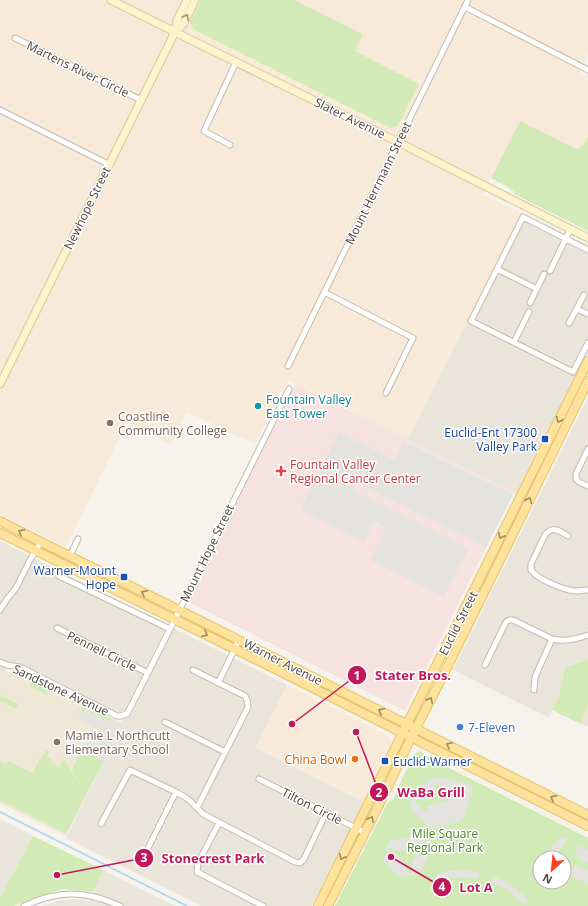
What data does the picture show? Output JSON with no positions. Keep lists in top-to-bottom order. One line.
{"streets":{"main road":["Slater Avenue","Newhope Street","Euclid Street","Warner Avenue"],"street":["Martens River Circle","Mount Herrmann Street","Mount Hope Street","Pennell Circle","Sandstone Avenue","Tilton Circle"]},"crossings":[["Martens River Circle","Newhope Street"],["Slater Avenue","Mount Herrmann Street"],["Slater Avenue","Newhope Street"],["Mount Hope Street","Pennell Circle"],["Mount Hope Street","Warner Avenue"],["Mount Hope Street","Sandstone Avenue"],["Euclid Street","Warner Avenue"],["Euclid Street","Tilton Circle"]],"parks":["Mile Square Regional Park"],"places":{"other":["Fountain Valley East Tower","Coastline Community College","Stater Bros.","7-Eleven","WaBa Grill","Mamie L Northcutt Elementary School","China Bowl","Lot A","Stonecrest Park"],"transit":["Euclid-Ent 17300 Valley Park","Warner-Mount Hope","Euclid-Warner"],"health":["Fountain Valley Regional Cancer Center"]},"north":"bottom left"}
